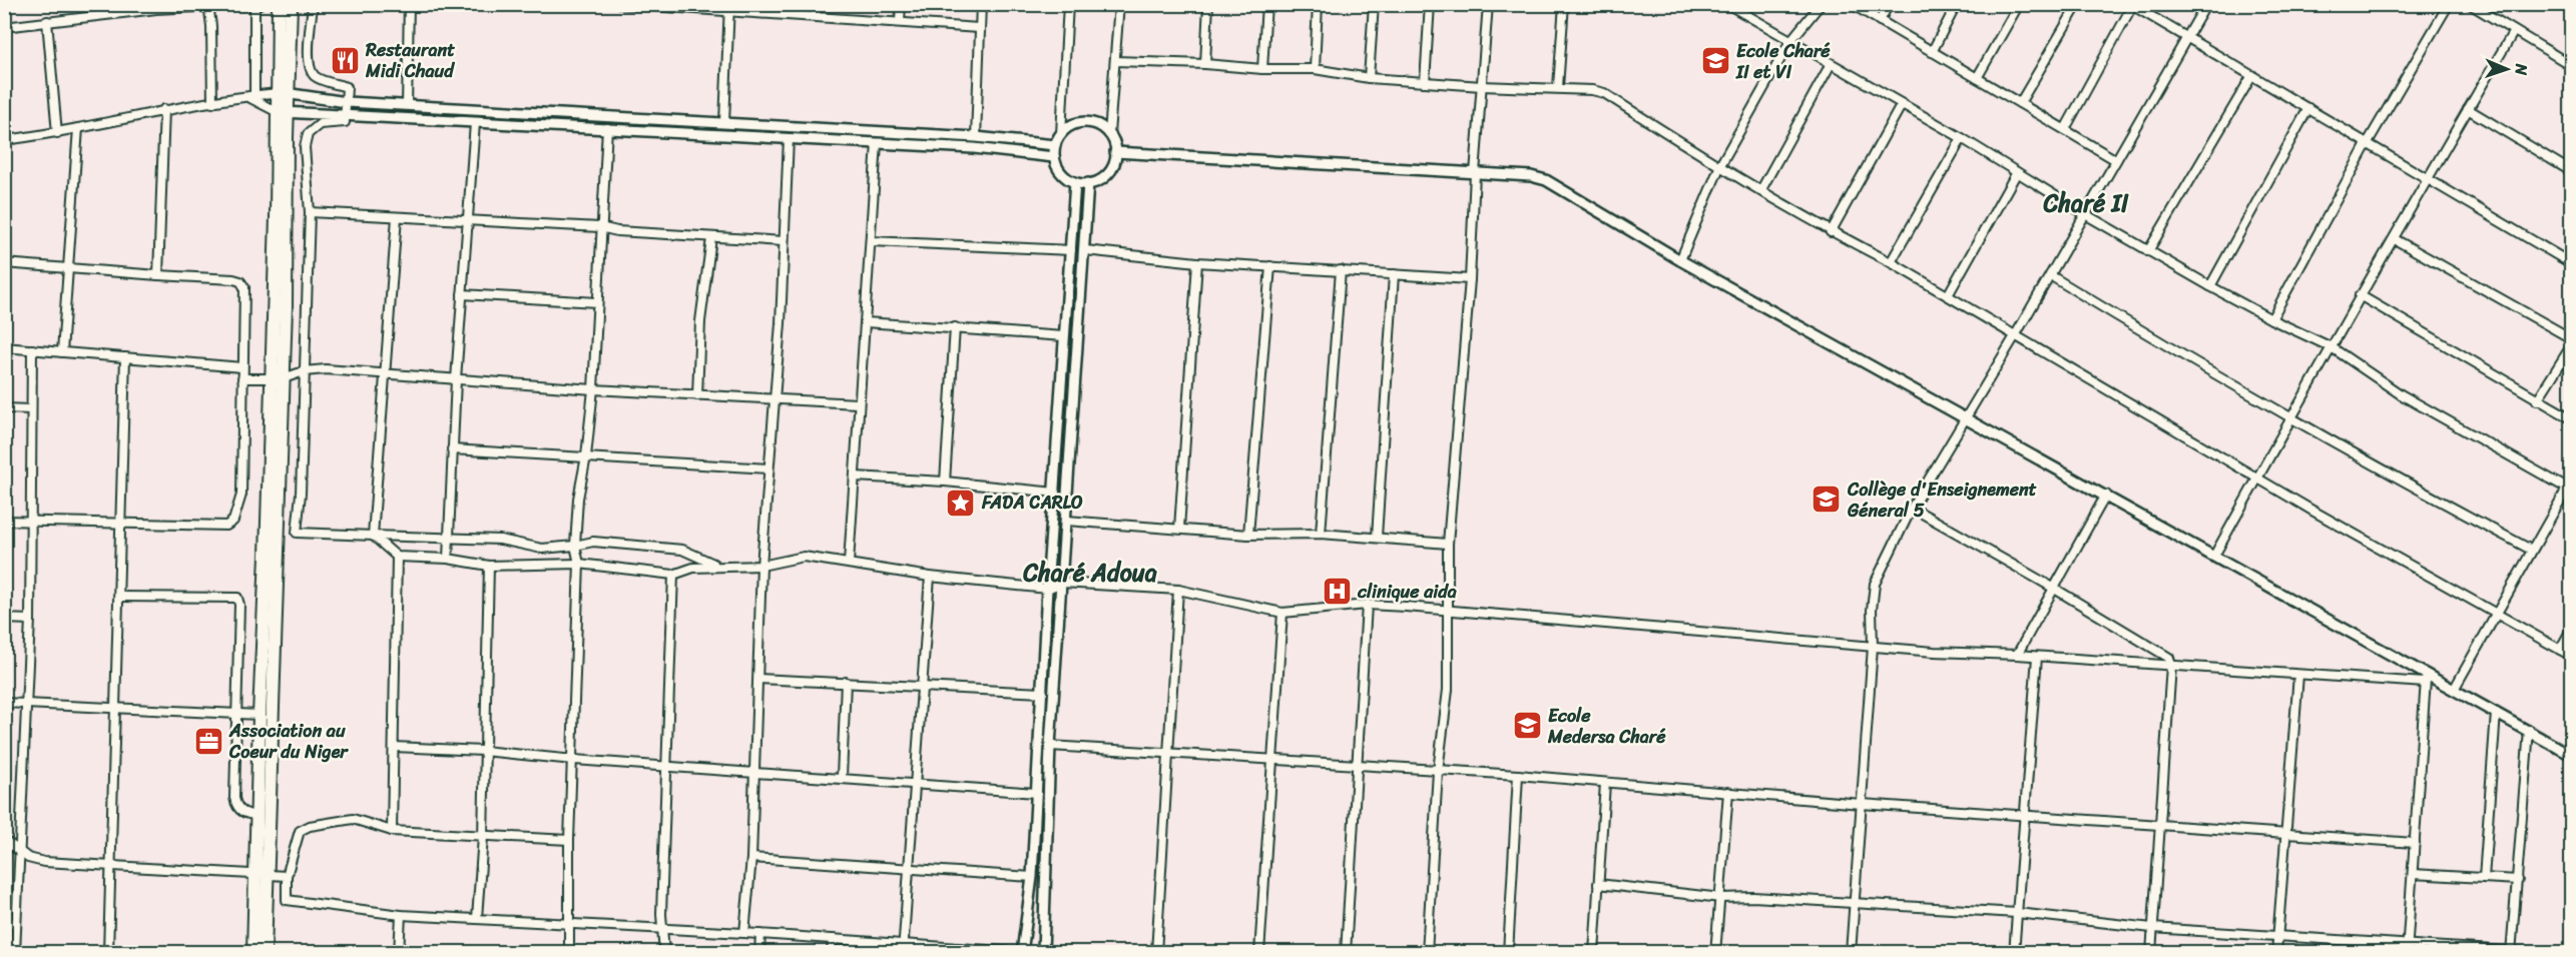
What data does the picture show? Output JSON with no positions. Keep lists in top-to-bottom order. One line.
{"districts":["Charé II","Charé Adoua"],"places":{"restaurant":["Restaurant Midi Chaud"],"school or university":["Ecole Charé II et VI","Collège d'Enseignement Géneral 5","Ecole Medersa Charé"],"place":["FADA CARLO"],"hospital":["clinique aida"],"office":["Association au Coeur du Niger"]},"north":"right"}
